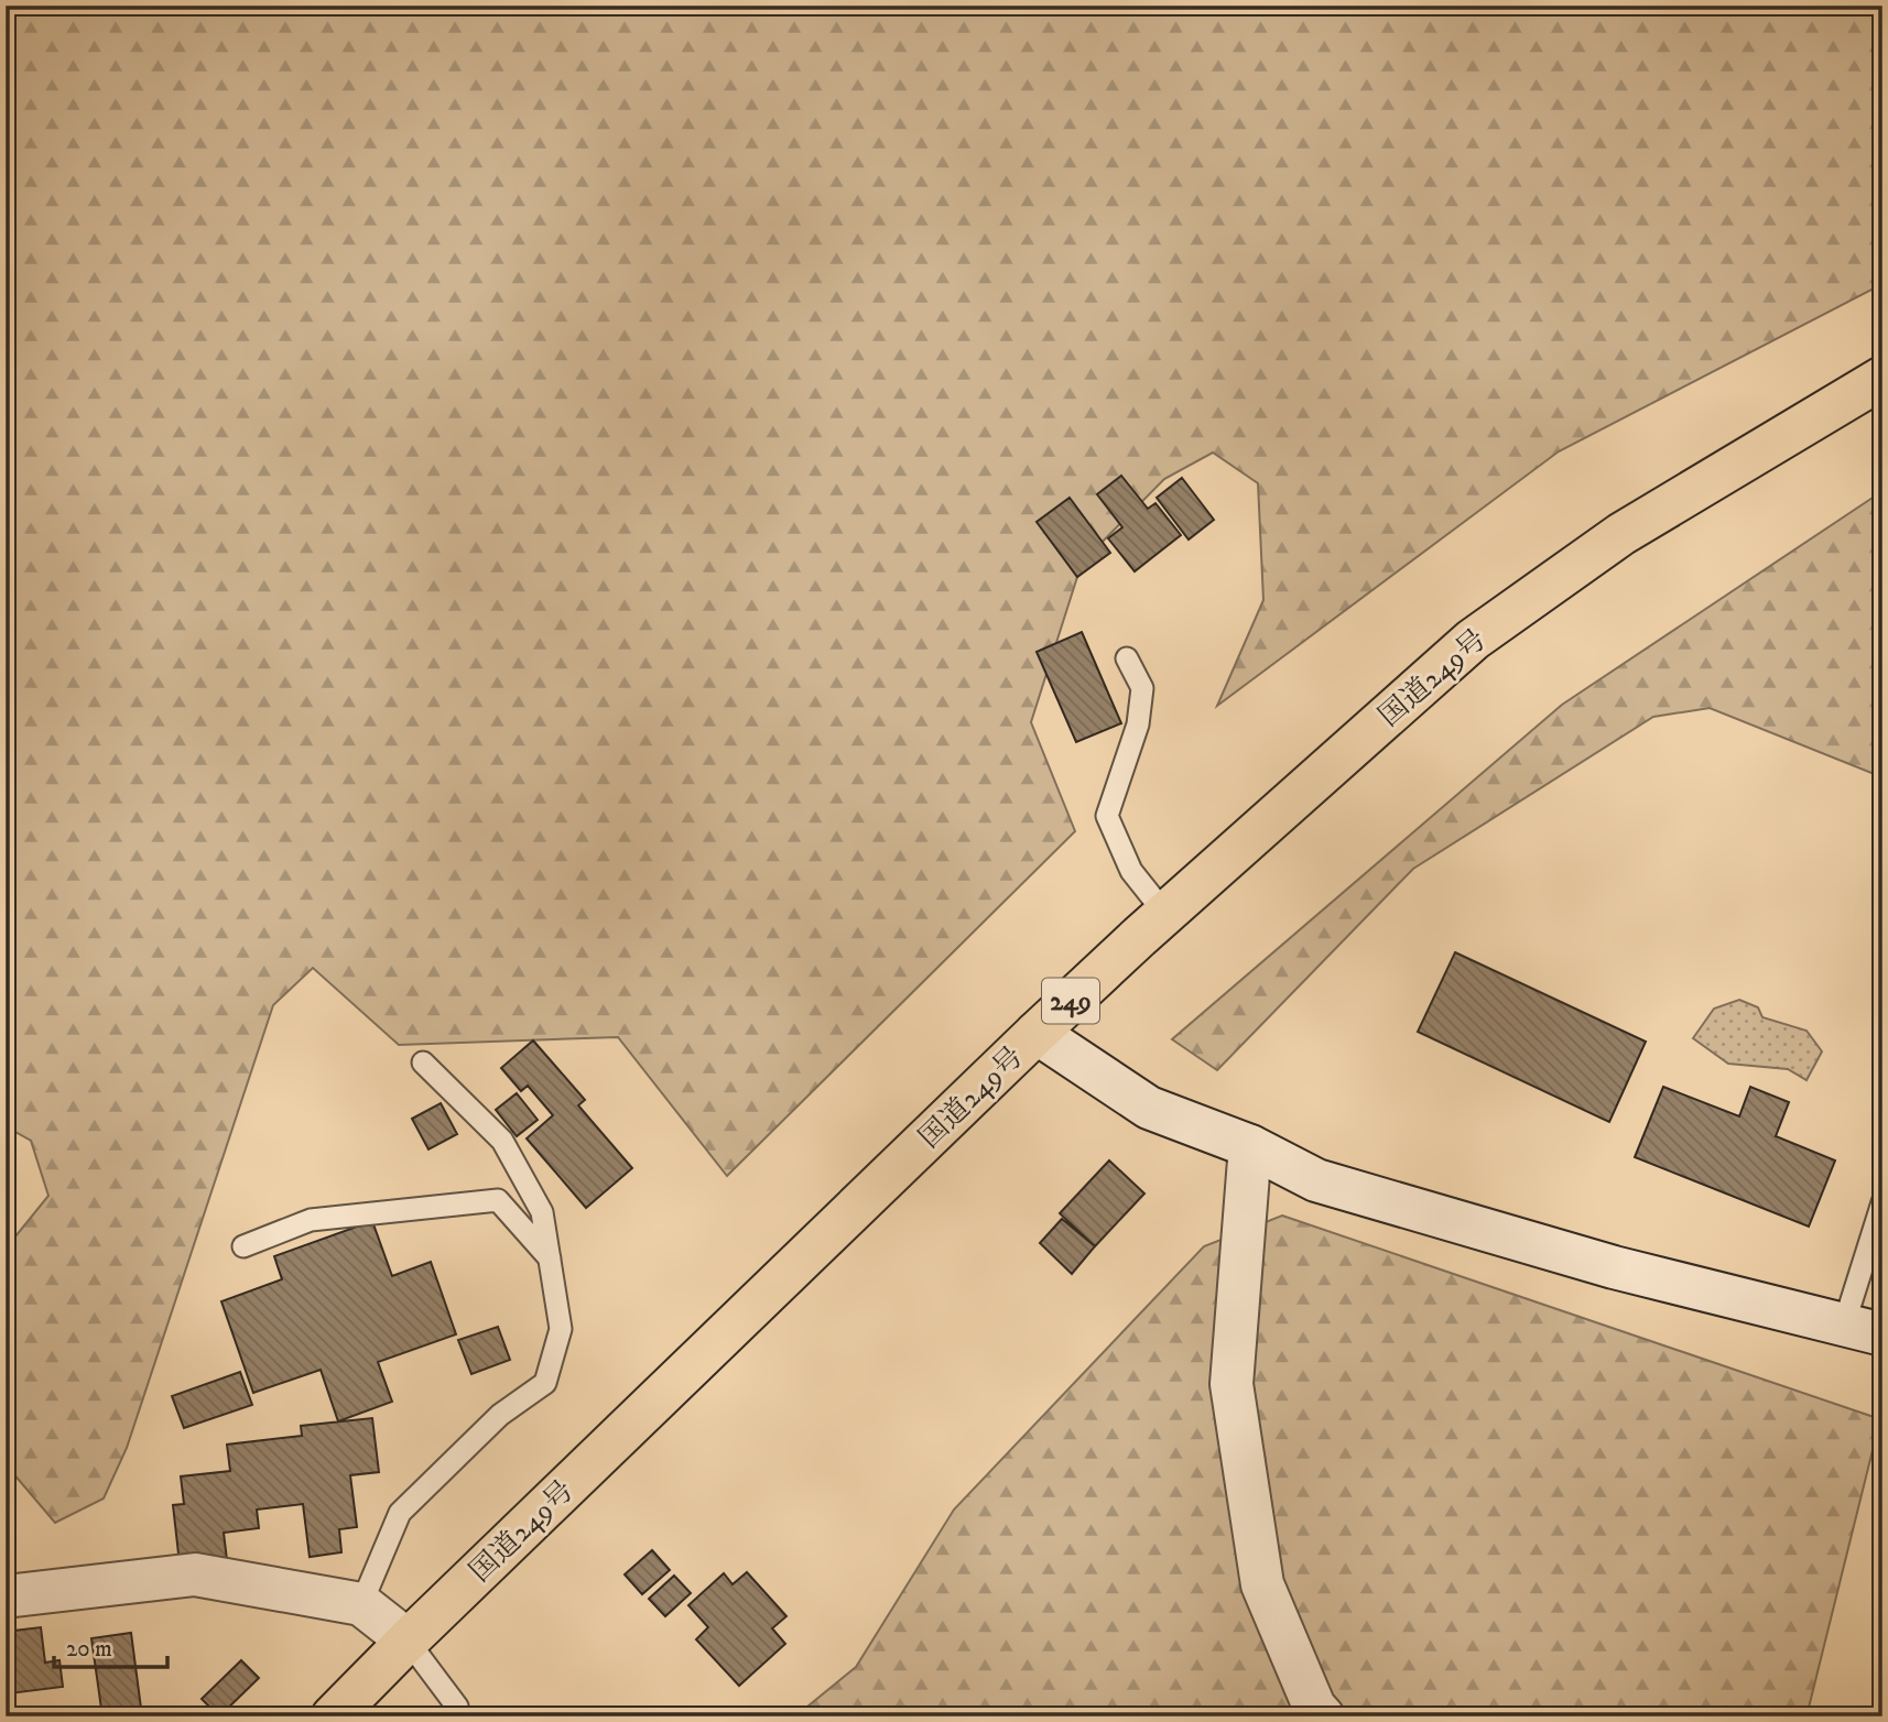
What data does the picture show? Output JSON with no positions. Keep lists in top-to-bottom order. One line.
{"streets":{"highway":["国道249号","249"]},"scale_bar":"20 m"}
